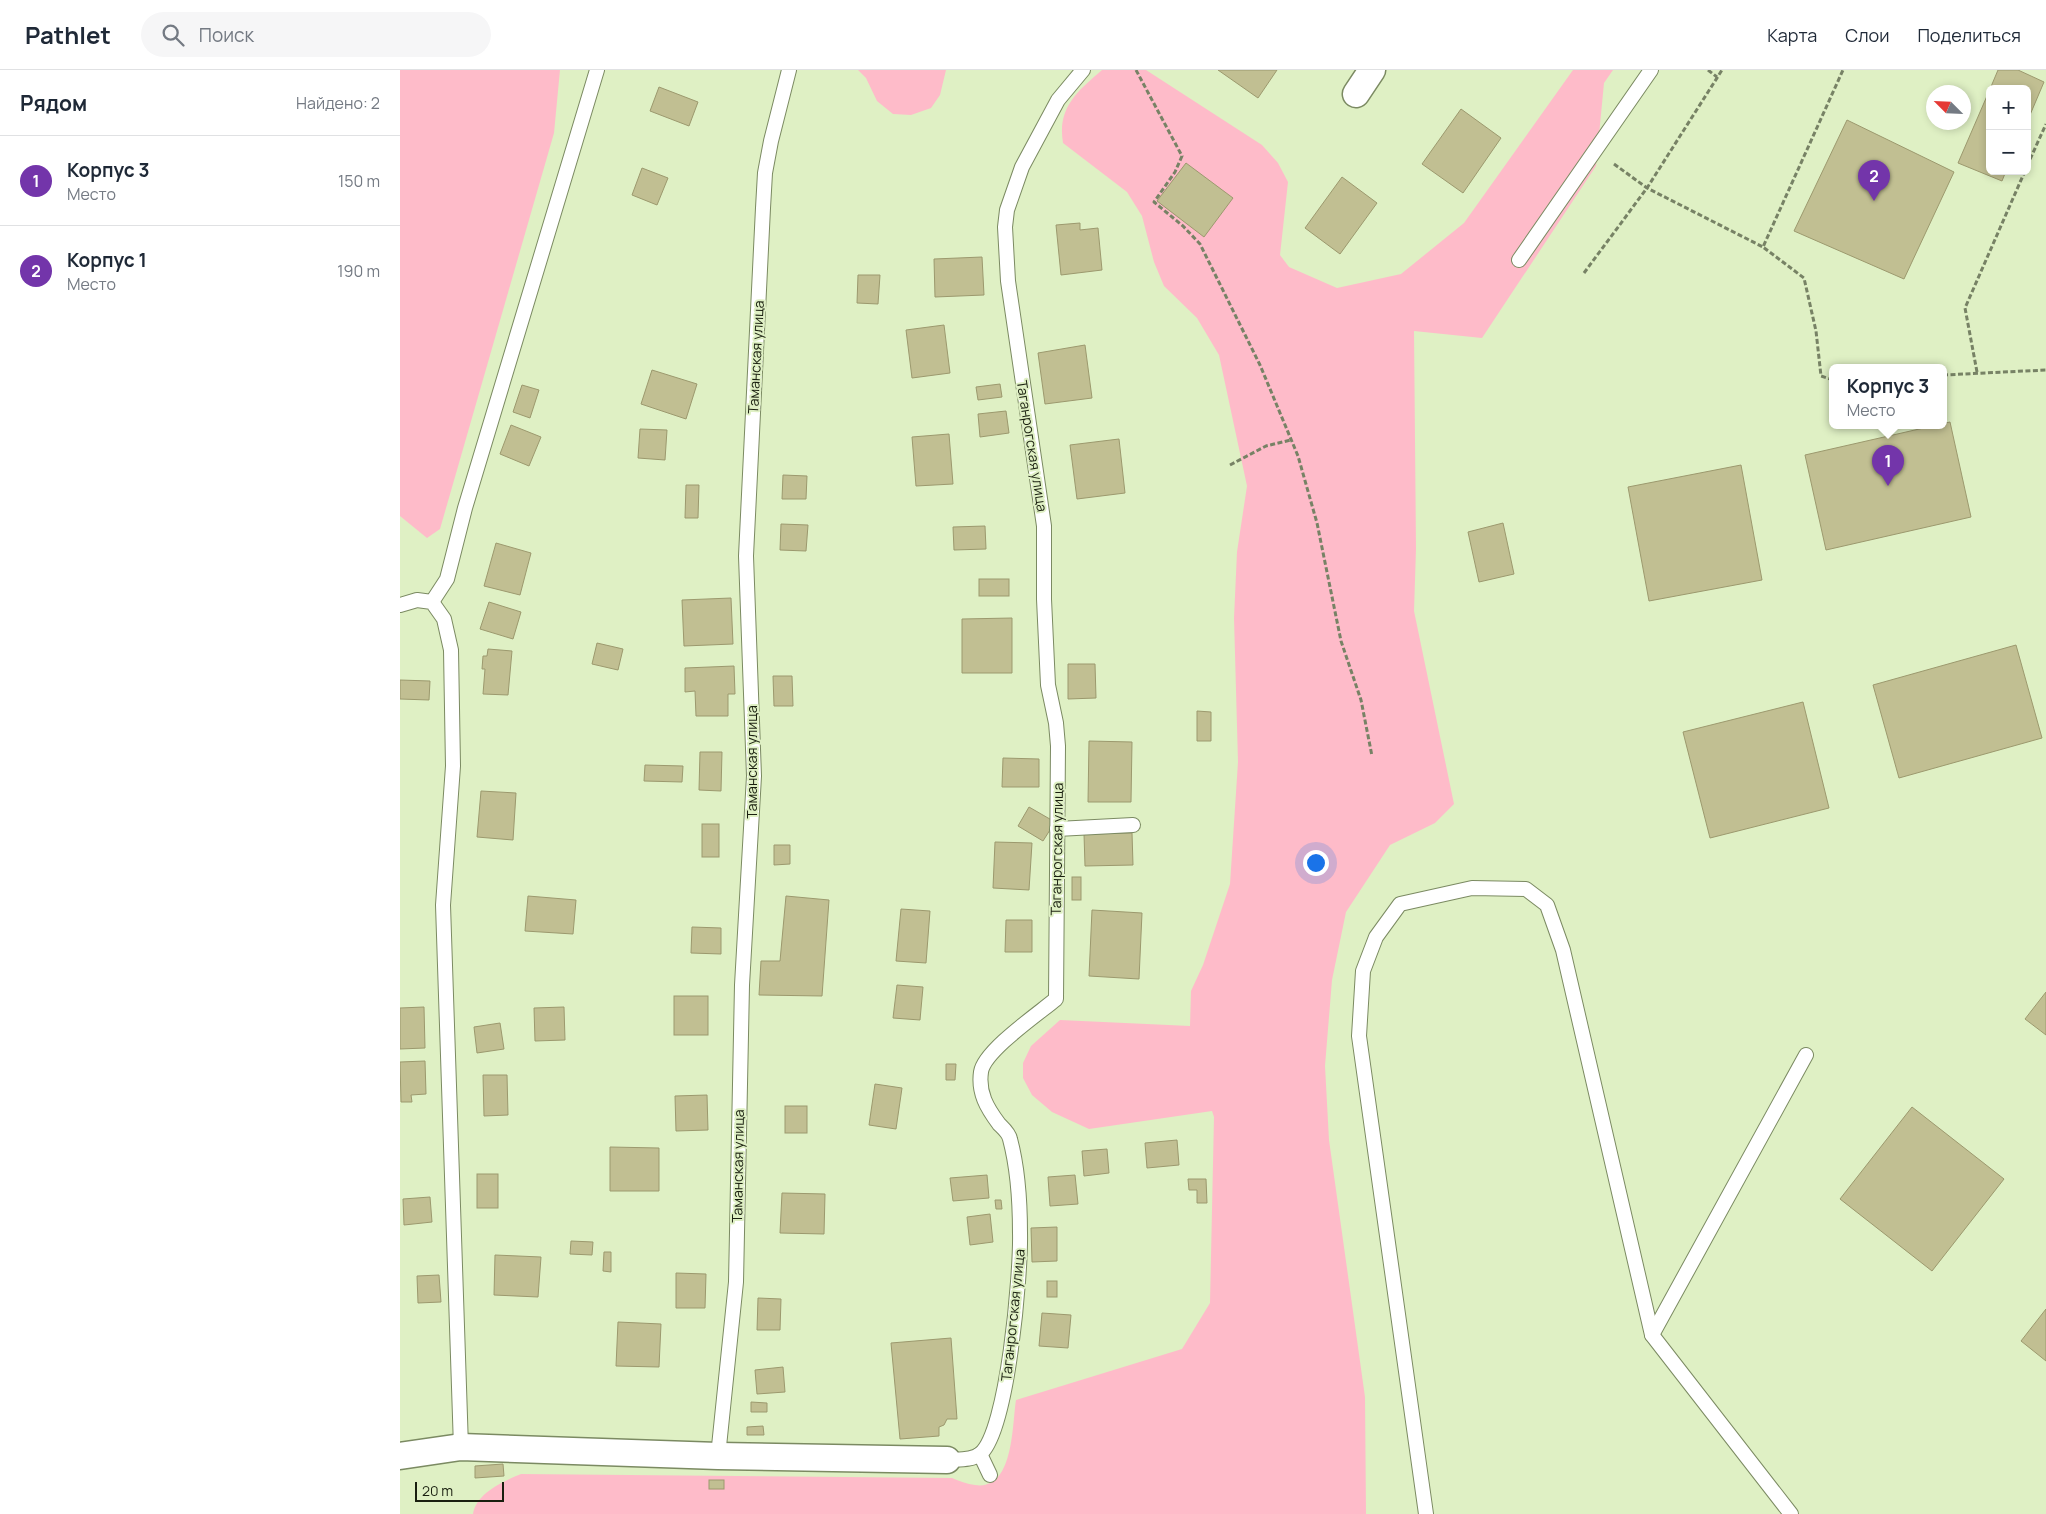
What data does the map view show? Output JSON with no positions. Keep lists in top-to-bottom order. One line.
{"streets":{"lane":["Таманская улица","Таганрогская улица"]},"scale_bar":"20 m","north":"top left","page":{"header":"Pathlet","search":"Поиск","nav":["Карта","Слои","Поделиться"],"heading":["Рядом","Найдено: 2"],"map_buttons":["+","−"],"list":[{"mark":"1","name":"Корпус 3","note":"Место","value":"150 m"},{"mark":"2","name":"Корпус 1","note":"Место","value":"190 m"}],"pins":["2","1"],"popup":["Корпус 3","Место"],"scale":"20 m"}}
